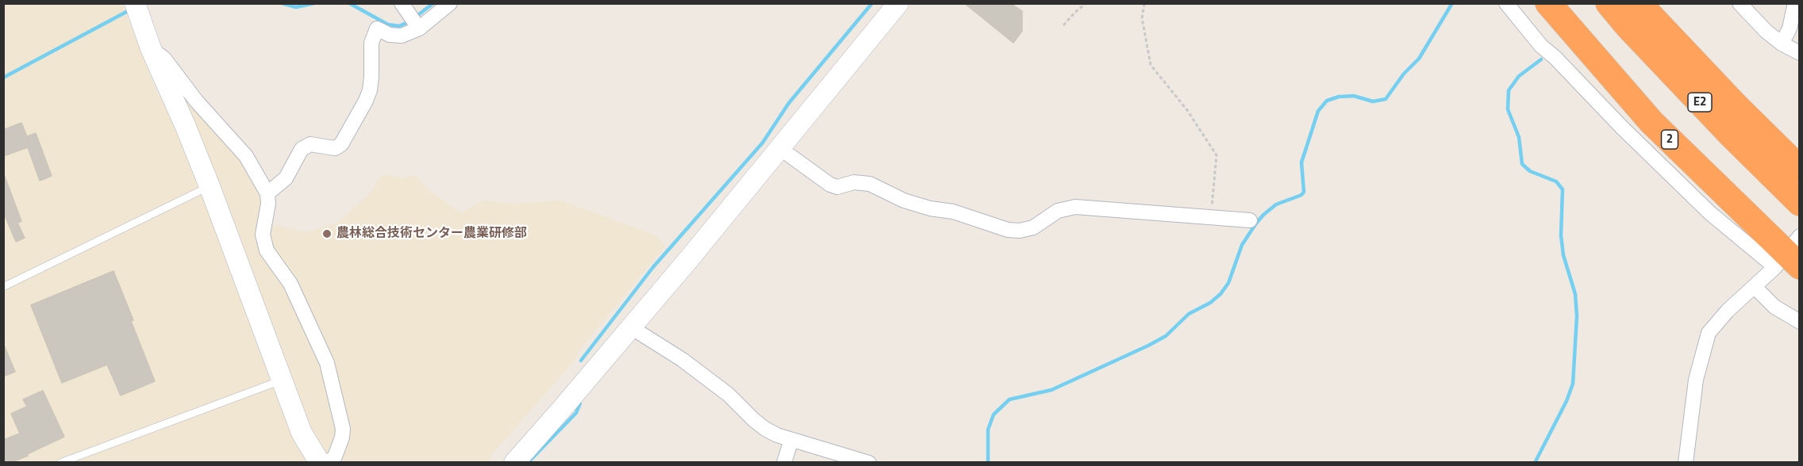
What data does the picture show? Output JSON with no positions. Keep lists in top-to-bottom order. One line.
{"streets":{"highway":["E2","2"]},"places":["農林総合技術センター農業研修部"]}
